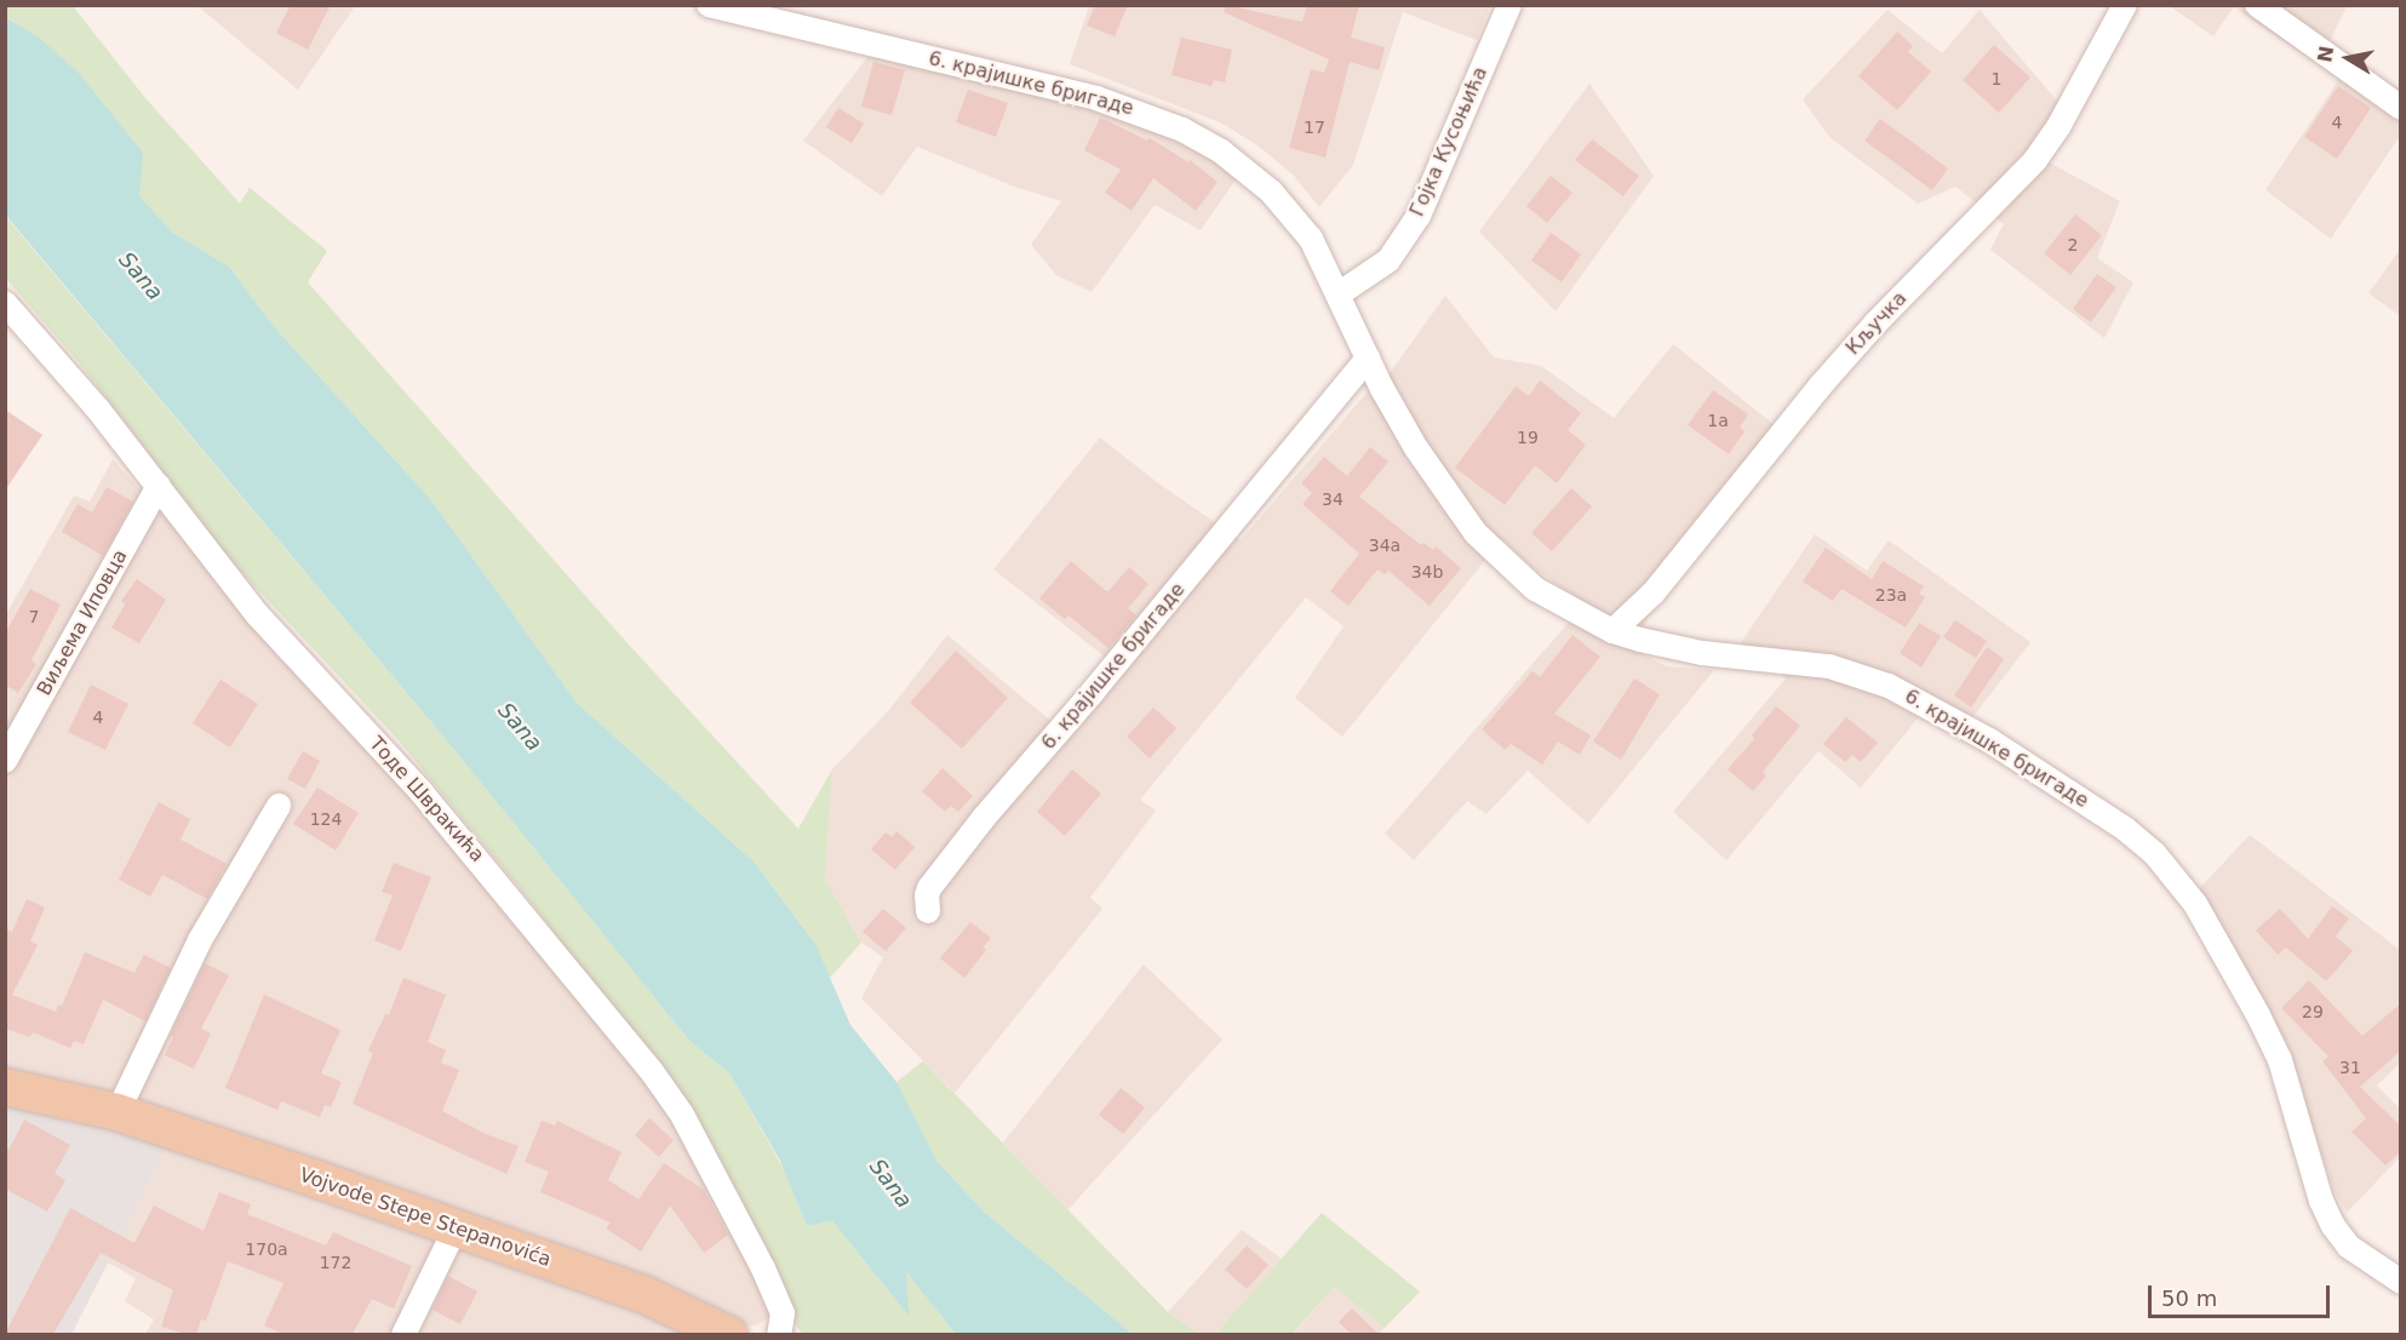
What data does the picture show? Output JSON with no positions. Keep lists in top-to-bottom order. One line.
{"streets":{"main road":["Vojvode Stepe Stepanovića"],"street":["6. крајишке бригаде","Гојка Кусоњића","Кључка","Виљема Иповца","Тоде Швракића"]},"crossings":[["6. крајишке бригаде","Гојка Кусоњића"],["6. крајишке бригаде","Кључка"],["Виљема Иповца","Тоде Швракића"]],"water":["Sana"],"house_numbers":["1","4","17","2","1a","19","34","34a","34b","23a","7","4","124","29","31","170a","172"],"scale_bar":"50 m","north":"left"}
